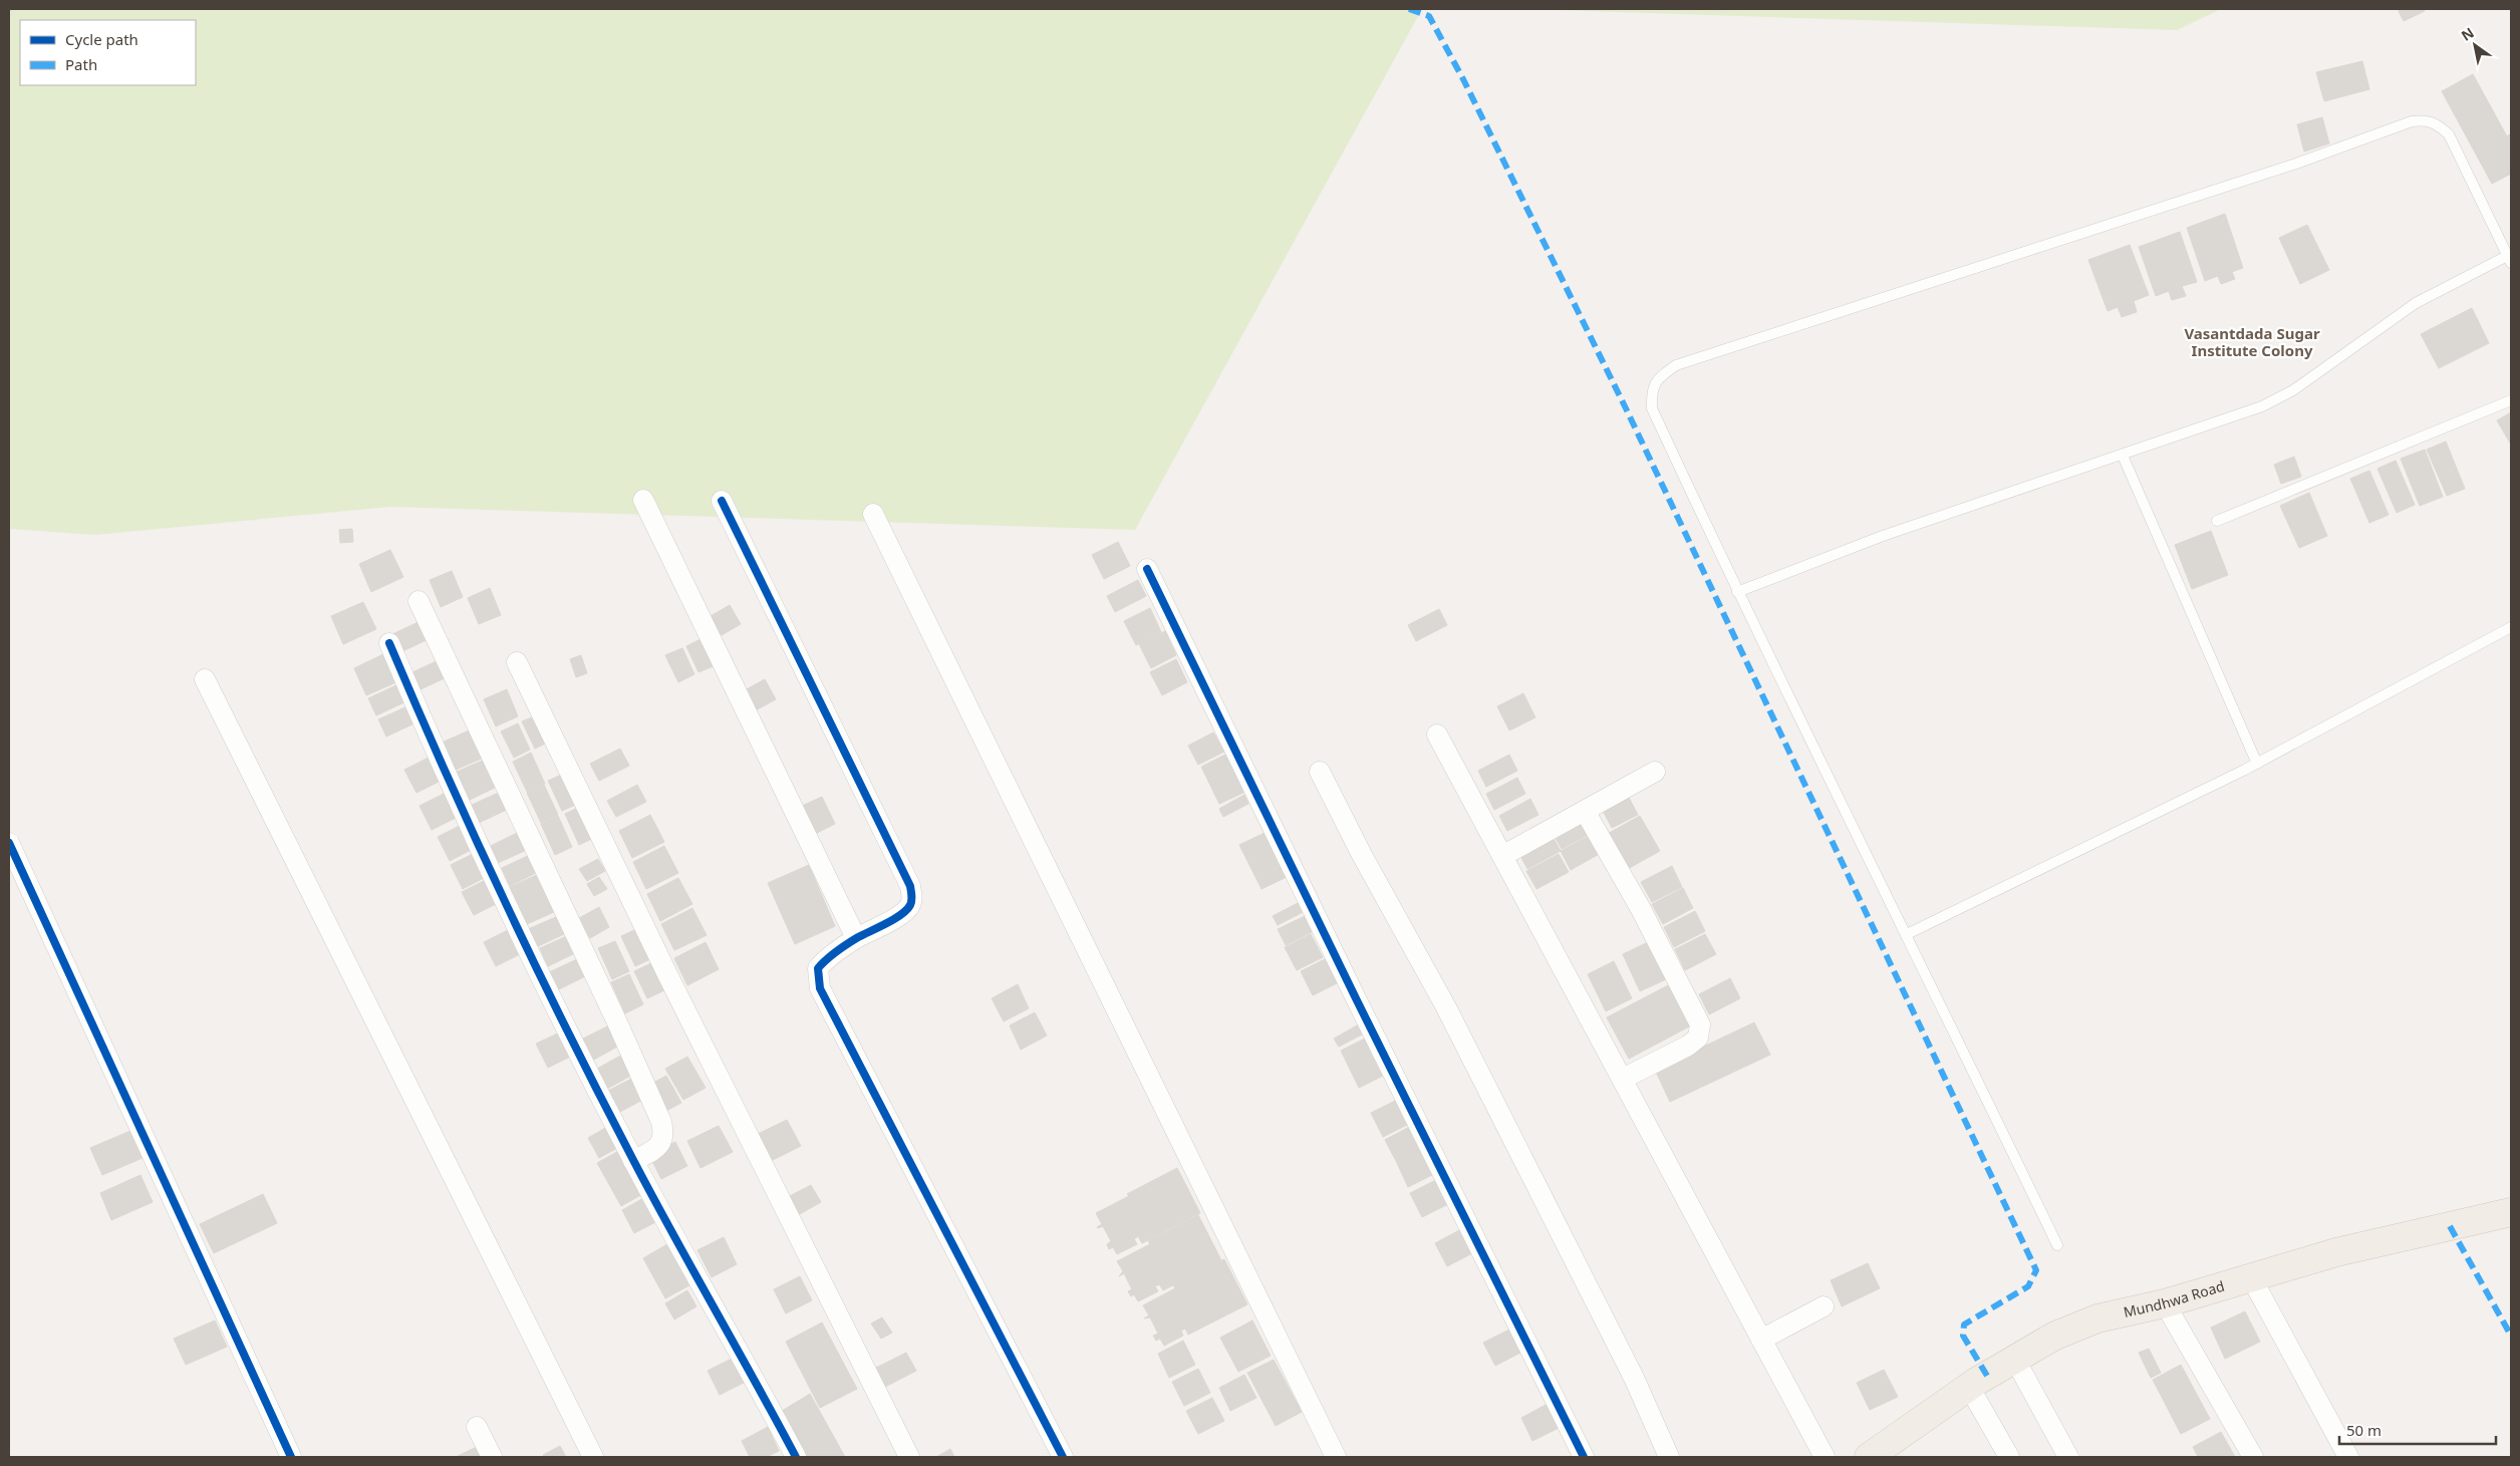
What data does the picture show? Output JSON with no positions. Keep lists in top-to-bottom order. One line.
{"streets":{"main road":["Mundhwa Road"]},"districts":["Vasantdada Sugar Institute Colony"],"legend":["Cycle path","Path"],"scale_bar":"50 m","north":"top left"}
